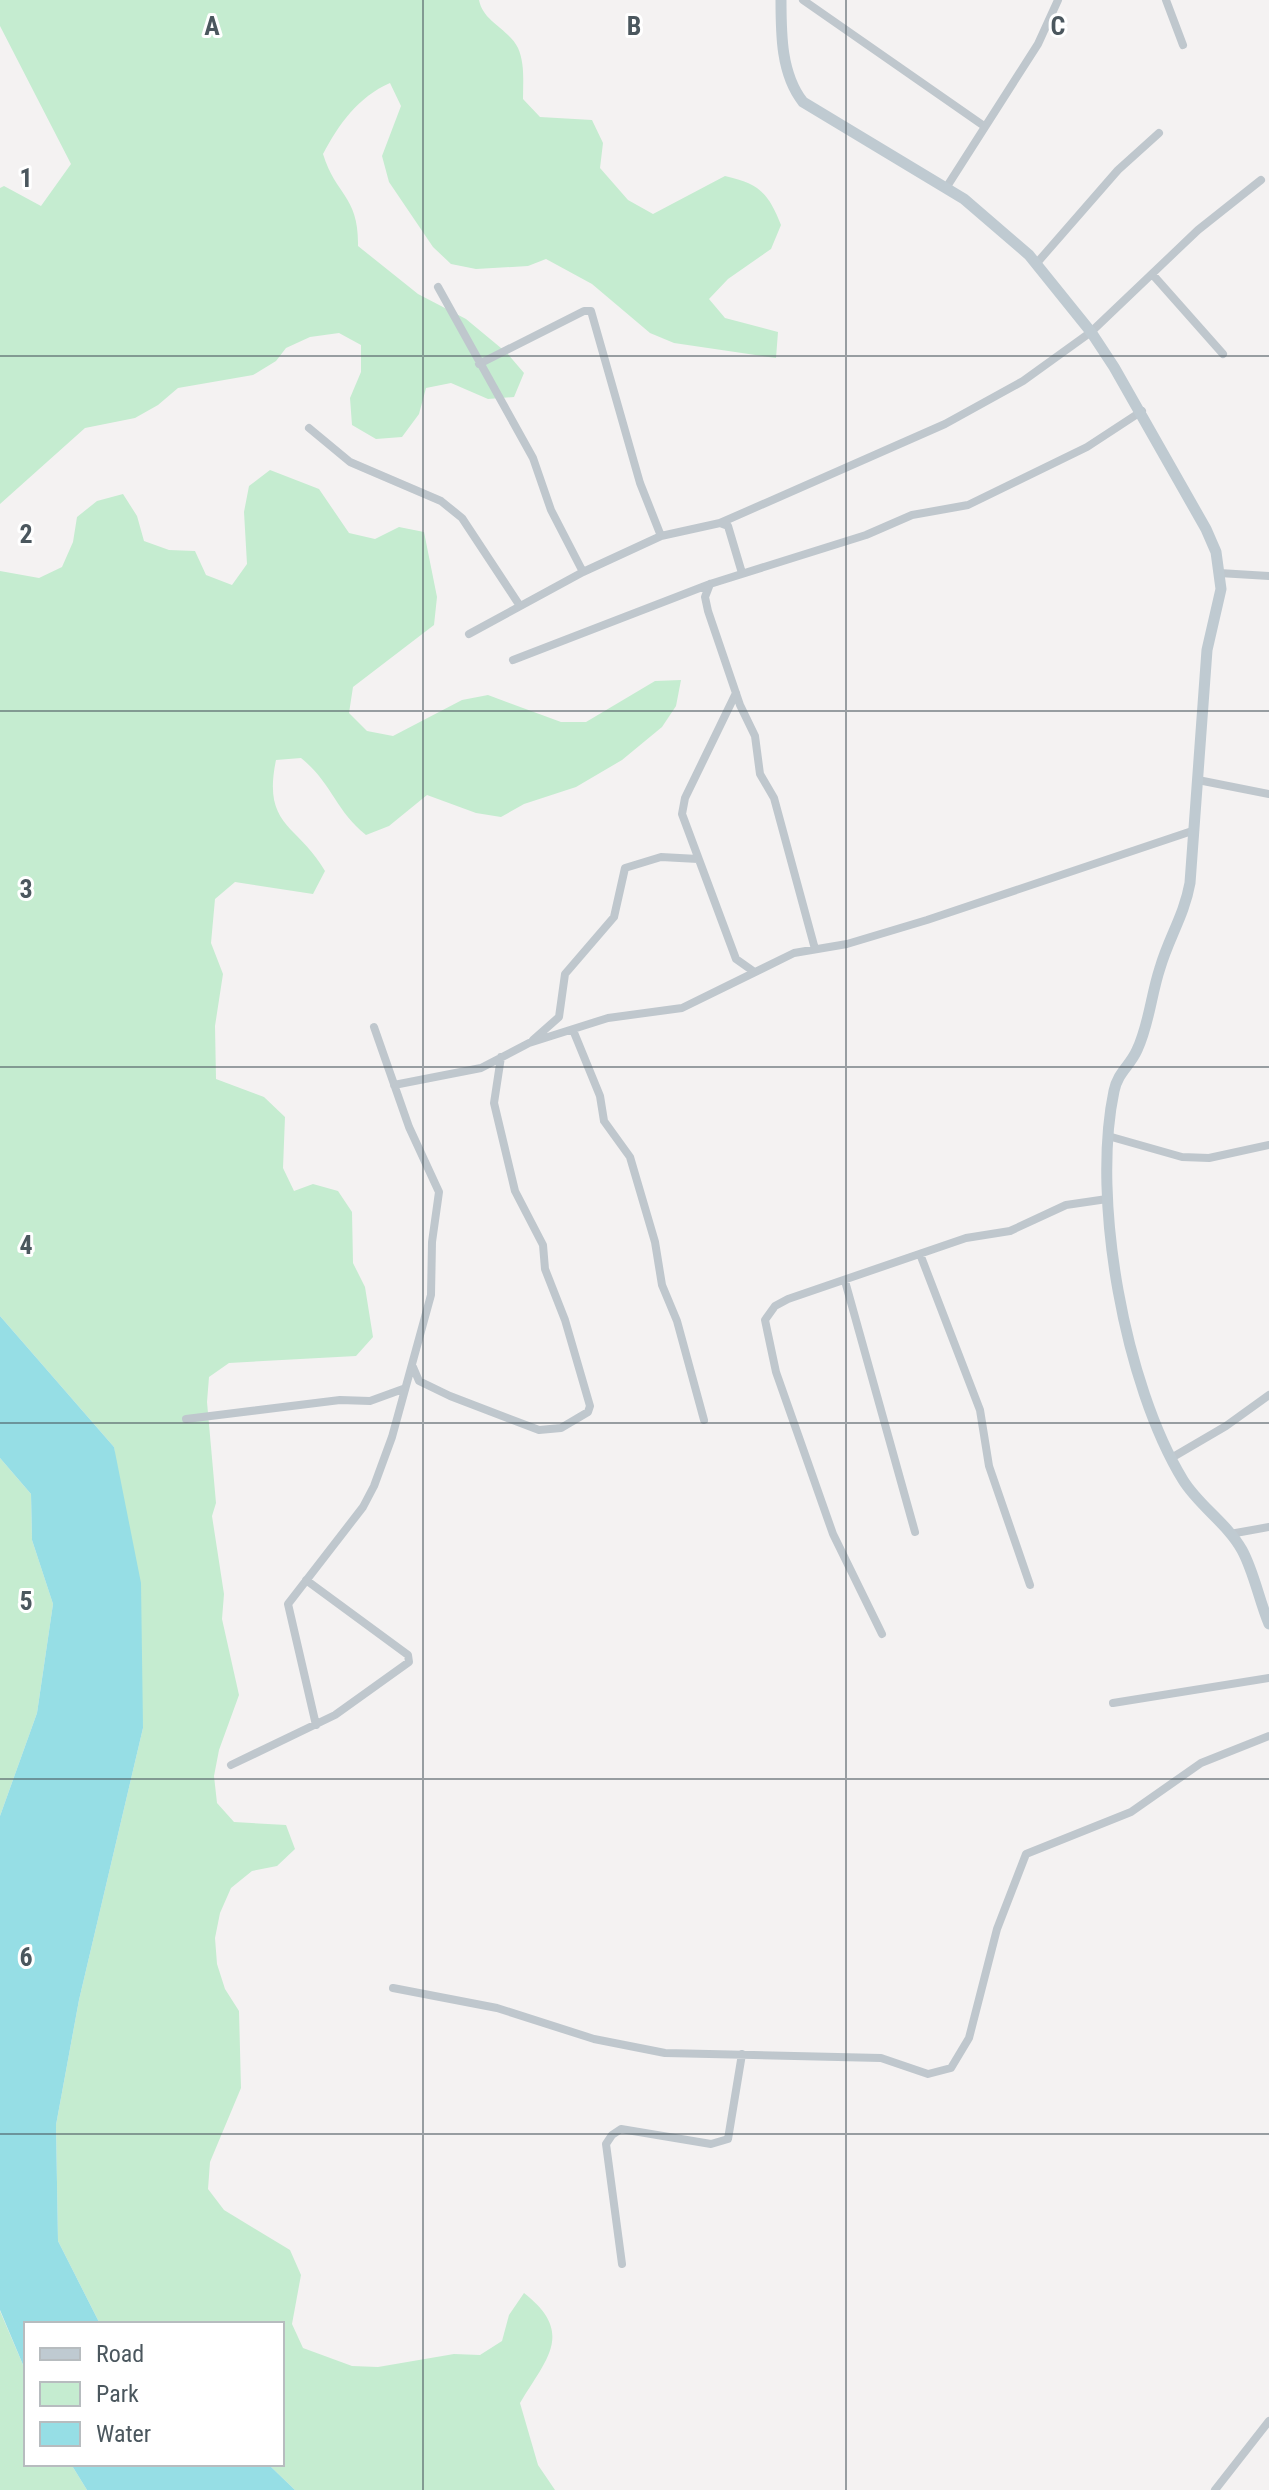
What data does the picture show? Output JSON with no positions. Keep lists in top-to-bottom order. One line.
{"legend":["Road","Park","Water"],"grid":{"columns":["A","B","C"],"rows":["1","2","3","4","5","6"]}}
